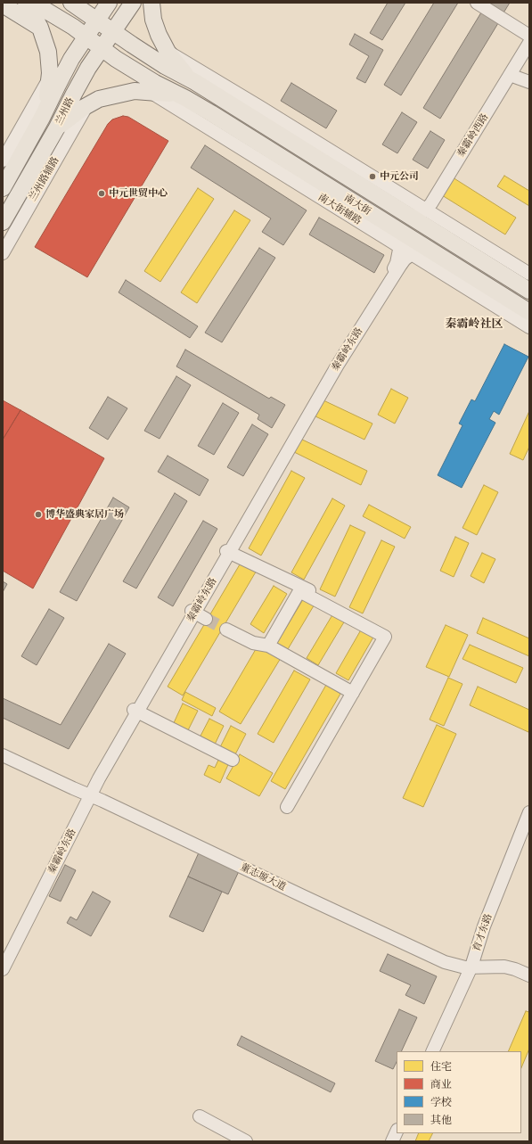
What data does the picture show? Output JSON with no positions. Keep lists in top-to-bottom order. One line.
{"streets":{"main road":["兰州路","南大街"],"street":["秦霸岭西路","兰州路辅路","南大街辅路","秦霸岭东路","董志塬大道","育才东路"]},"crossings":[["南大街","秦霸岭东路"],["南大街辅路","秦霸岭东路"],["秦霸岭东路","董志塬大道"],["董志塬大道","育才东路"]],"districts":["秦霸岭社区"],"places":["中元公司","中元世贸中心","博华盛典家居广场"],"legend":["住宅","商业","学校","其他"]}
